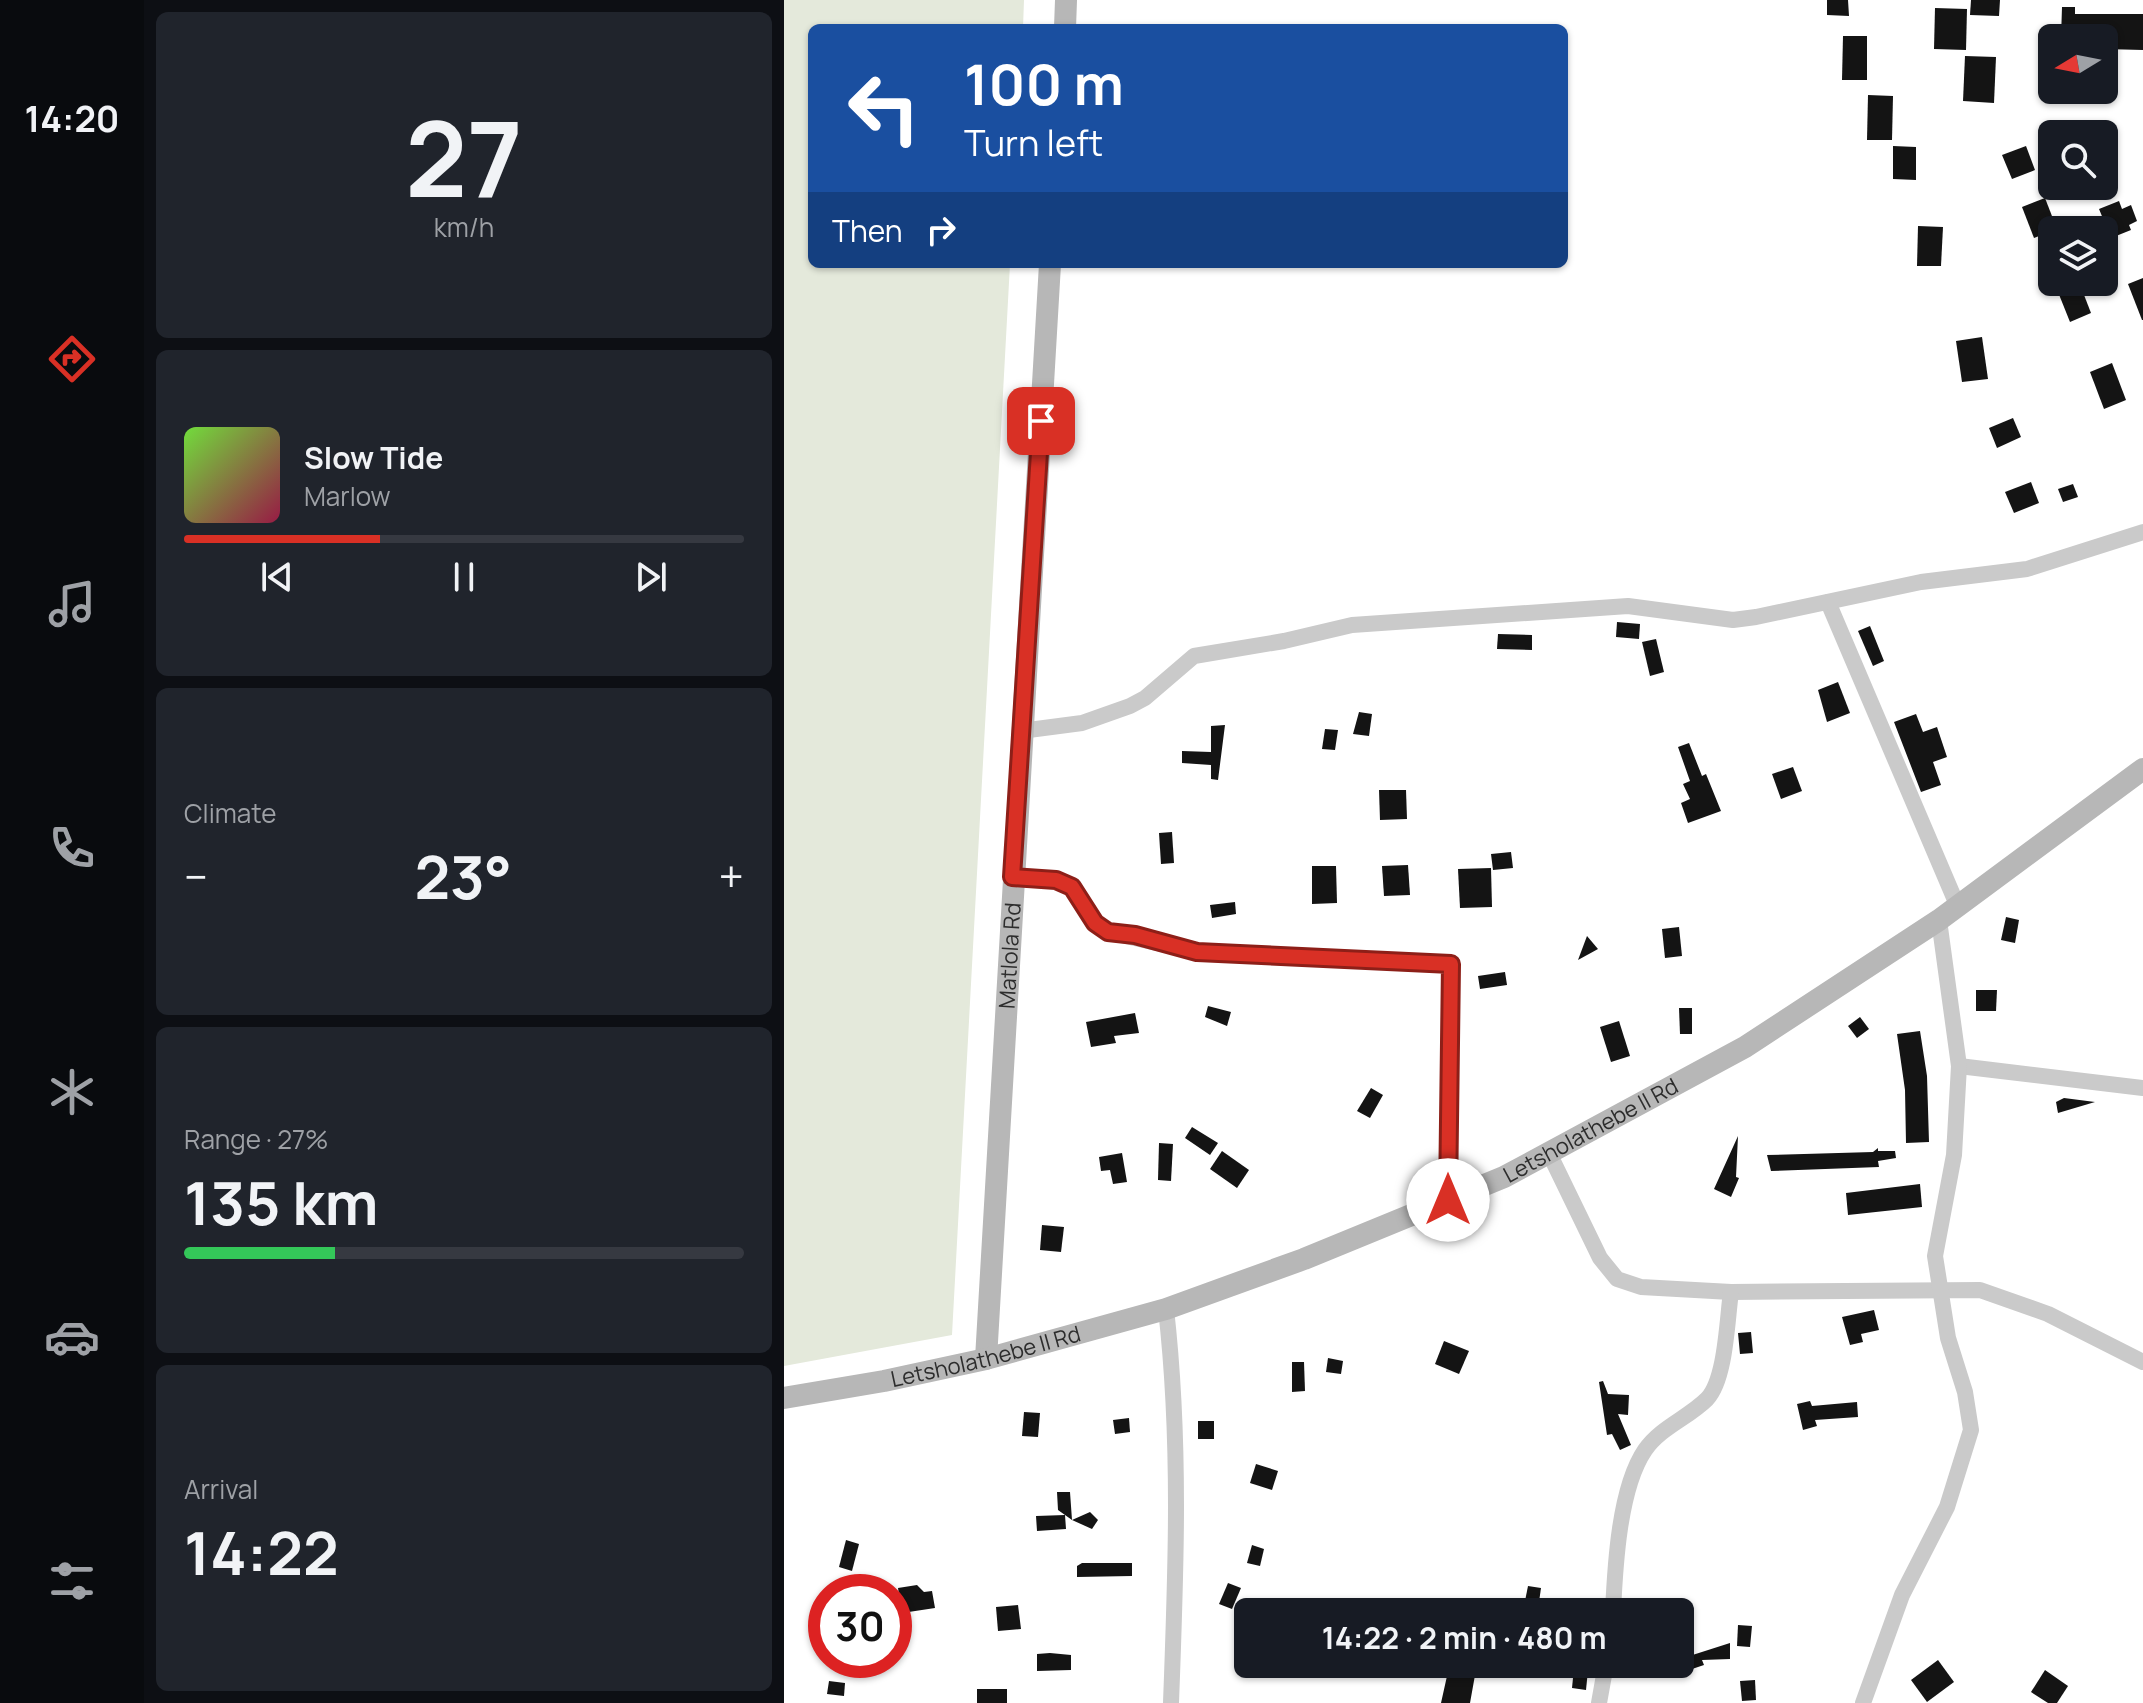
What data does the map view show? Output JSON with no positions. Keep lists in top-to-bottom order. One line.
{"streets":{"street":["Matlola Rd","Letsholathebe II Rd"]},"crossings":[["Matlola Rd","Letsholathebe II Rd"]],"north":"left","page":{"tabs":"14:20","tile":[["27","km/h"],"Climate",["Range · 27%","135 km"],["Arrival","14:22"]],"turn":["100 m","Turn left"],"then":"Then","song":["Slow Tide","Marlow"],"heat":["−","23°","+"],"limit":"30","trip":"14:22 · 2 min · 480 m"}}
